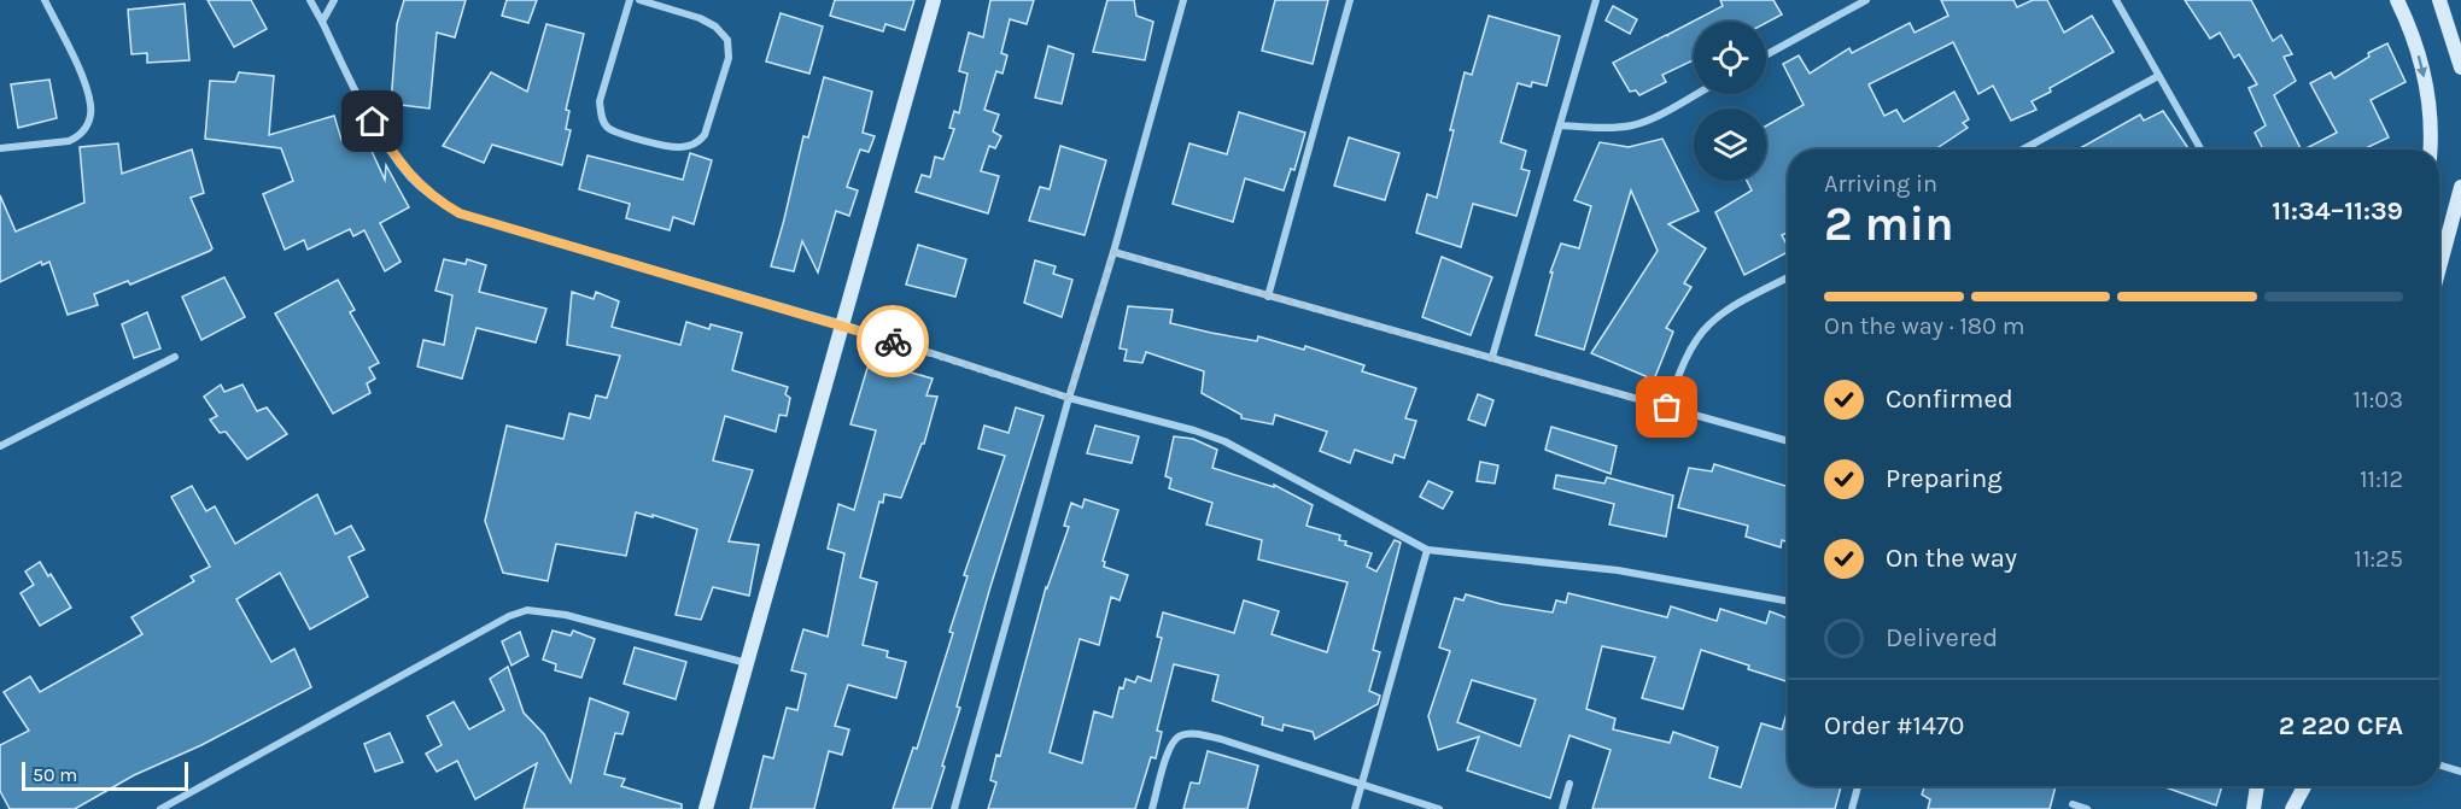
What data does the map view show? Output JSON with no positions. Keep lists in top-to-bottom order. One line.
{"scale_bar":"50 m","page":{"heading":["2 min","Arriving in","11:34–11:39"],"panel":["Order #1470","2 220 CFA"],"bar":"On the way · 180 m","list":[["Confirmed","11:03"],["Preparing","11:12"],["On the way","11:25"],"Delivered"],"scale":"50 m"}}
